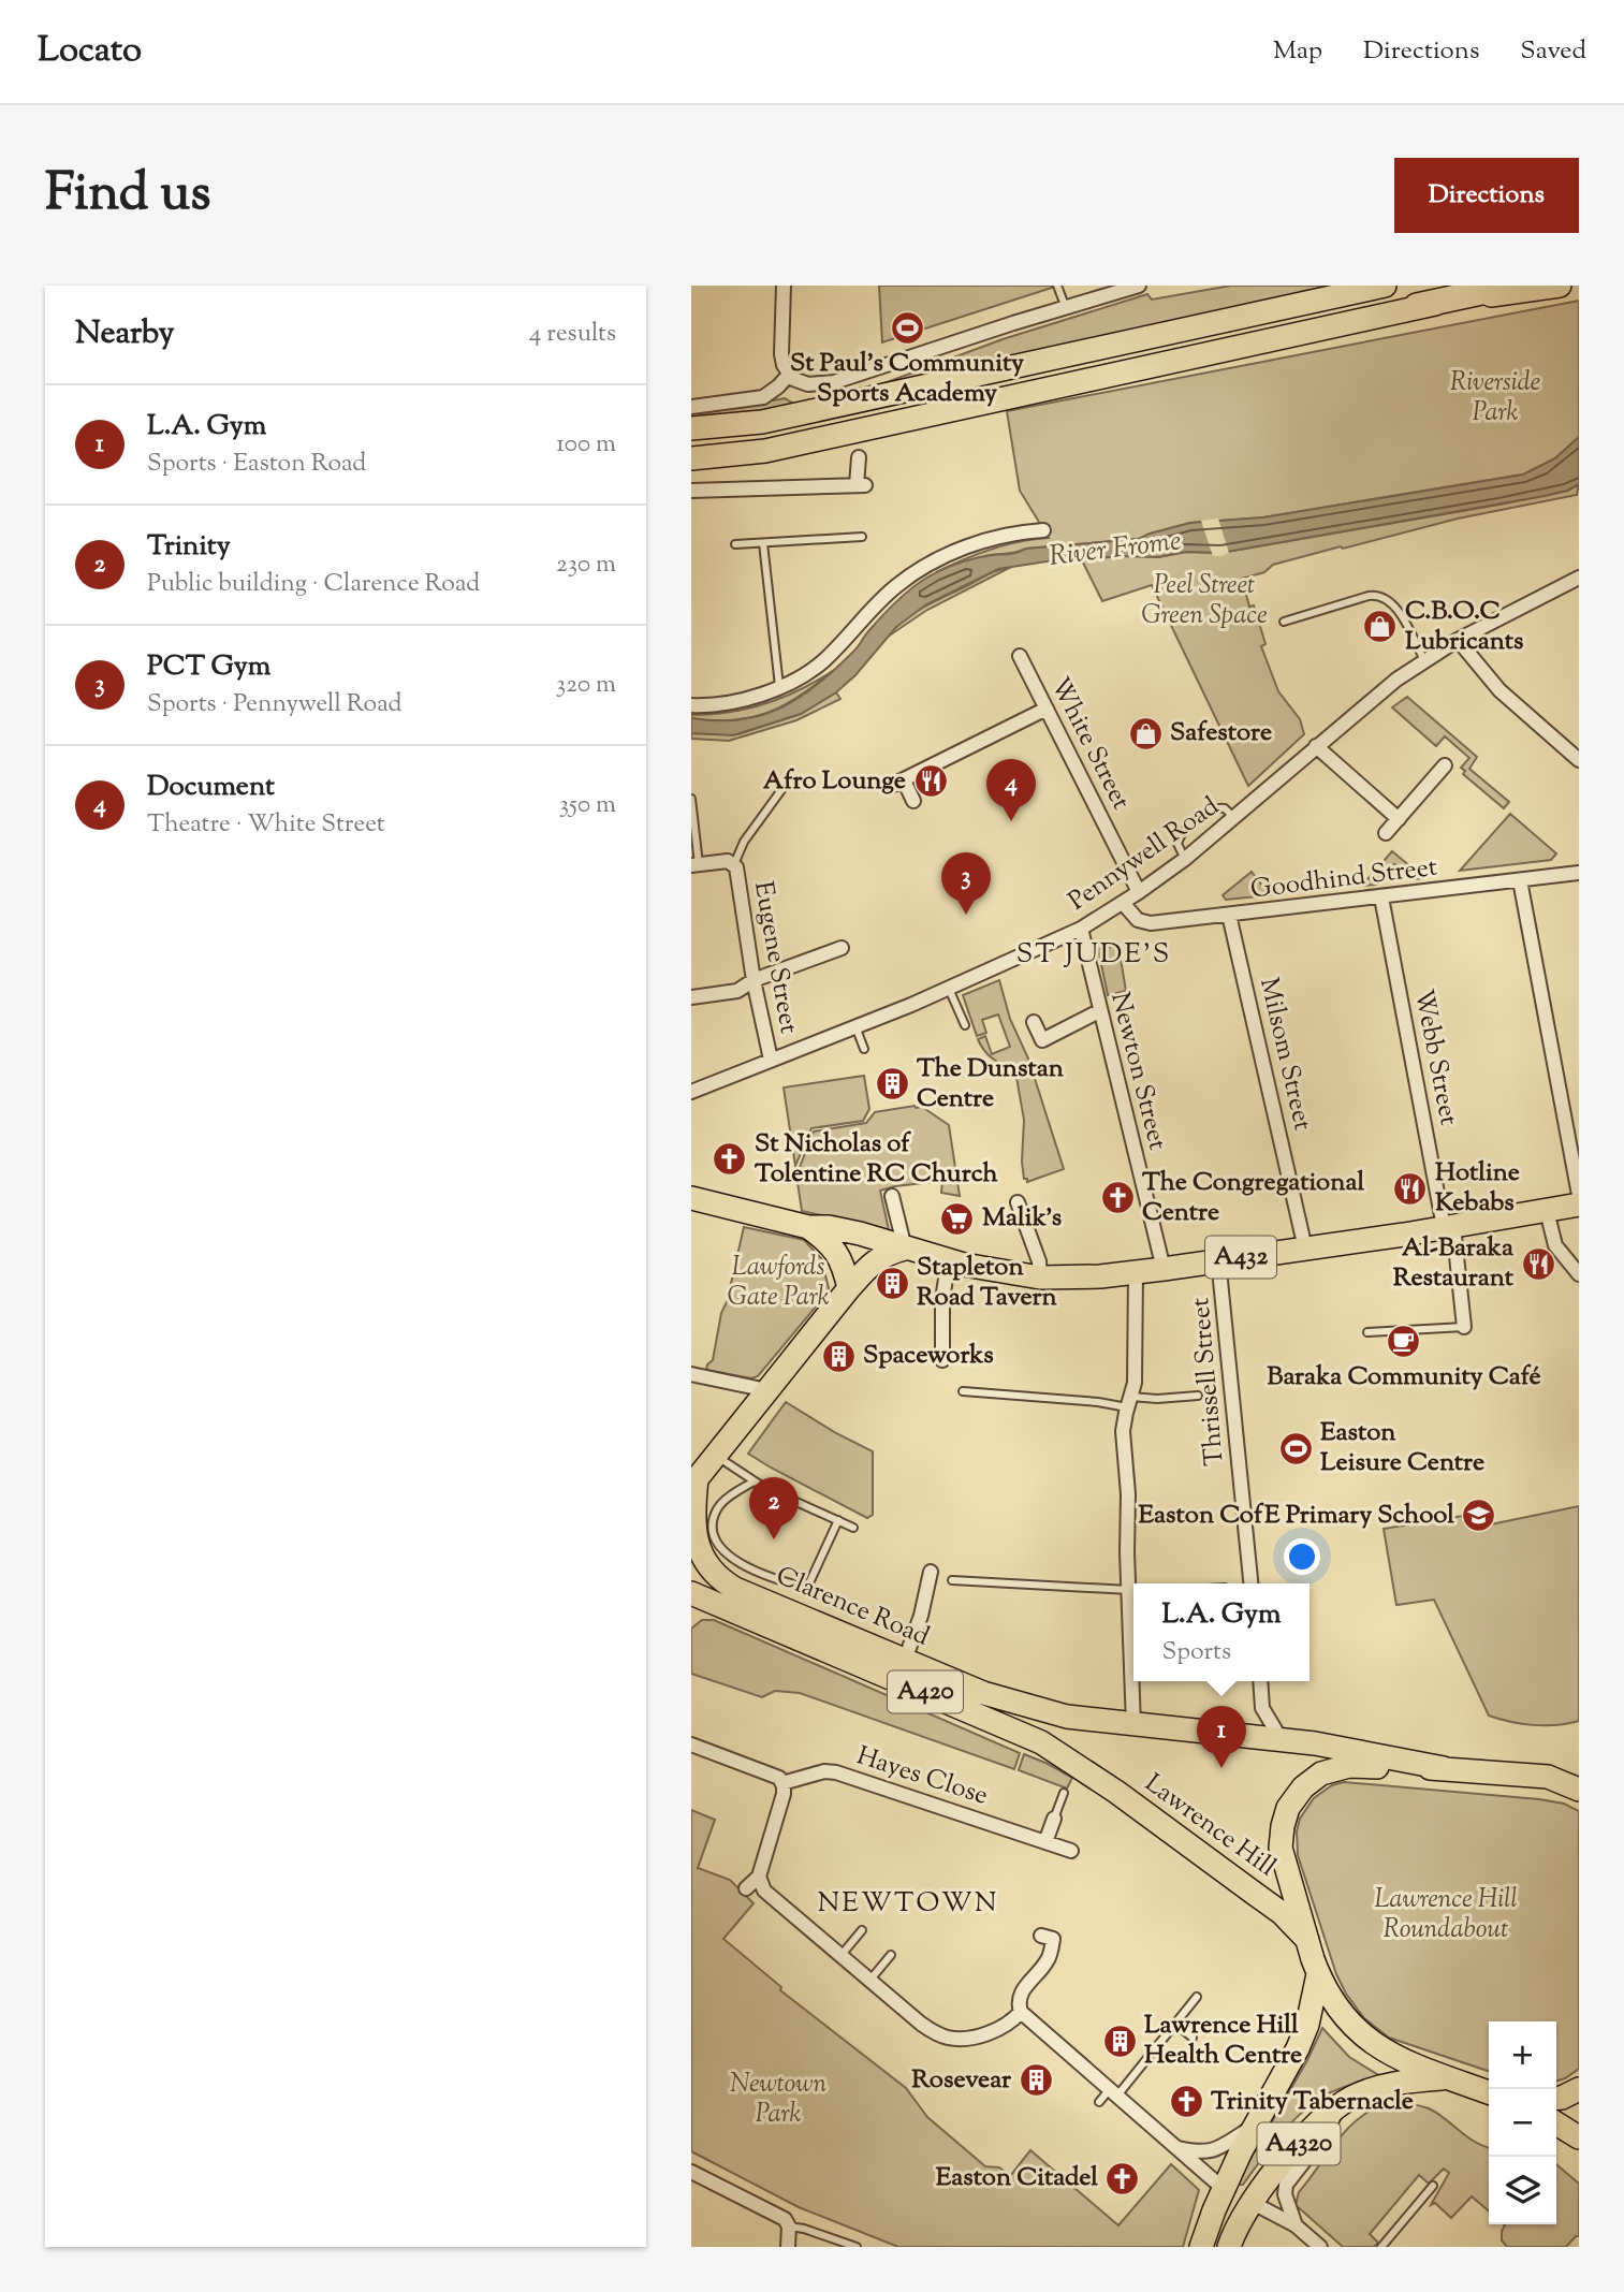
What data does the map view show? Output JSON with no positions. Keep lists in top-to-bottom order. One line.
{"streets":{"main road":["A432","Clarence Road","A420","Lawrence Hill","A4320"],"street":["White Street","Pennywell Road","Goodhind Street","Eugene Street","Milsom Street","Webb Street","Newton Street","Thrissell Street","Hayes Close"]},"crossings":[["White Street","Pennywell Road"],["Pennywell Road","Goodhind Street"],["Pennywell Road","Eugene Street"],["Pennywell Road","Newton Street"],["Goodhind Street","Milsom Street"],["Goodhind Street","Webb Street"],["Milsom Street","A432"],["Webb Street","A432"],["Newton Street","A432"],["A432","Thrissell Street"],["Clarence Road","A420"],["Clarence Road","Lawrence Hill"],["A420","Lawrence Hill"],["A420","A4320"]],"districts":["ST JUDE'S","NEWTOWN"],"water":["River Frome"],"parks":["Riverside Park","Peel Street Green Space","Lawfords Gate Park","Lawrence Hill Roundabout","Newtown Park"],"places":{"sports":["St Paul's Community Sports Academy","Easton Leisure Centre"],"shop":["C.B.O.C Lubricants","Safestore"],"restaurant":["Afro Lounge","Hotline Kebabs","Al-Baraka Restaurant"],"building":["The Dunstan Centre","Stapleton Road Tavern","Spaceworks","Lawrence Hill Health Centre","Rosevear"],"church":["St Nicholas of Tolentine RC Church","The Congregational Centre","Trinity Tabernacle","Easton Citadel"],"supermarket":["Malik's"],"cafe":["Baraka Community Café"],"school or university":["Easton CofE Primary School"]},"page":{"header":"Locato","nav":["Map","Directions","Saved"],"title":"Find us","buttons":"Directions","heading":["Nearby","4 results"],"list":[{"mark":"1","name":"L.A. Gym","note":"Sports · Easton Road","value":"100 m"},{"mark":"2","name":"Trinity","note":"Public building · Clarence Road","value":"230 m"},{"mark":"3","name":"PCT Gym","note":"Sports · Pennywell Road","value":"320 m"},{"mark":"4","name":"Document","note":"Theatre · White Street","value":"350 m"}],"pins":["4","3","2","1"],"popup":["L.A. Gym","Sports"],"map_buttons":["+","−"]}}
